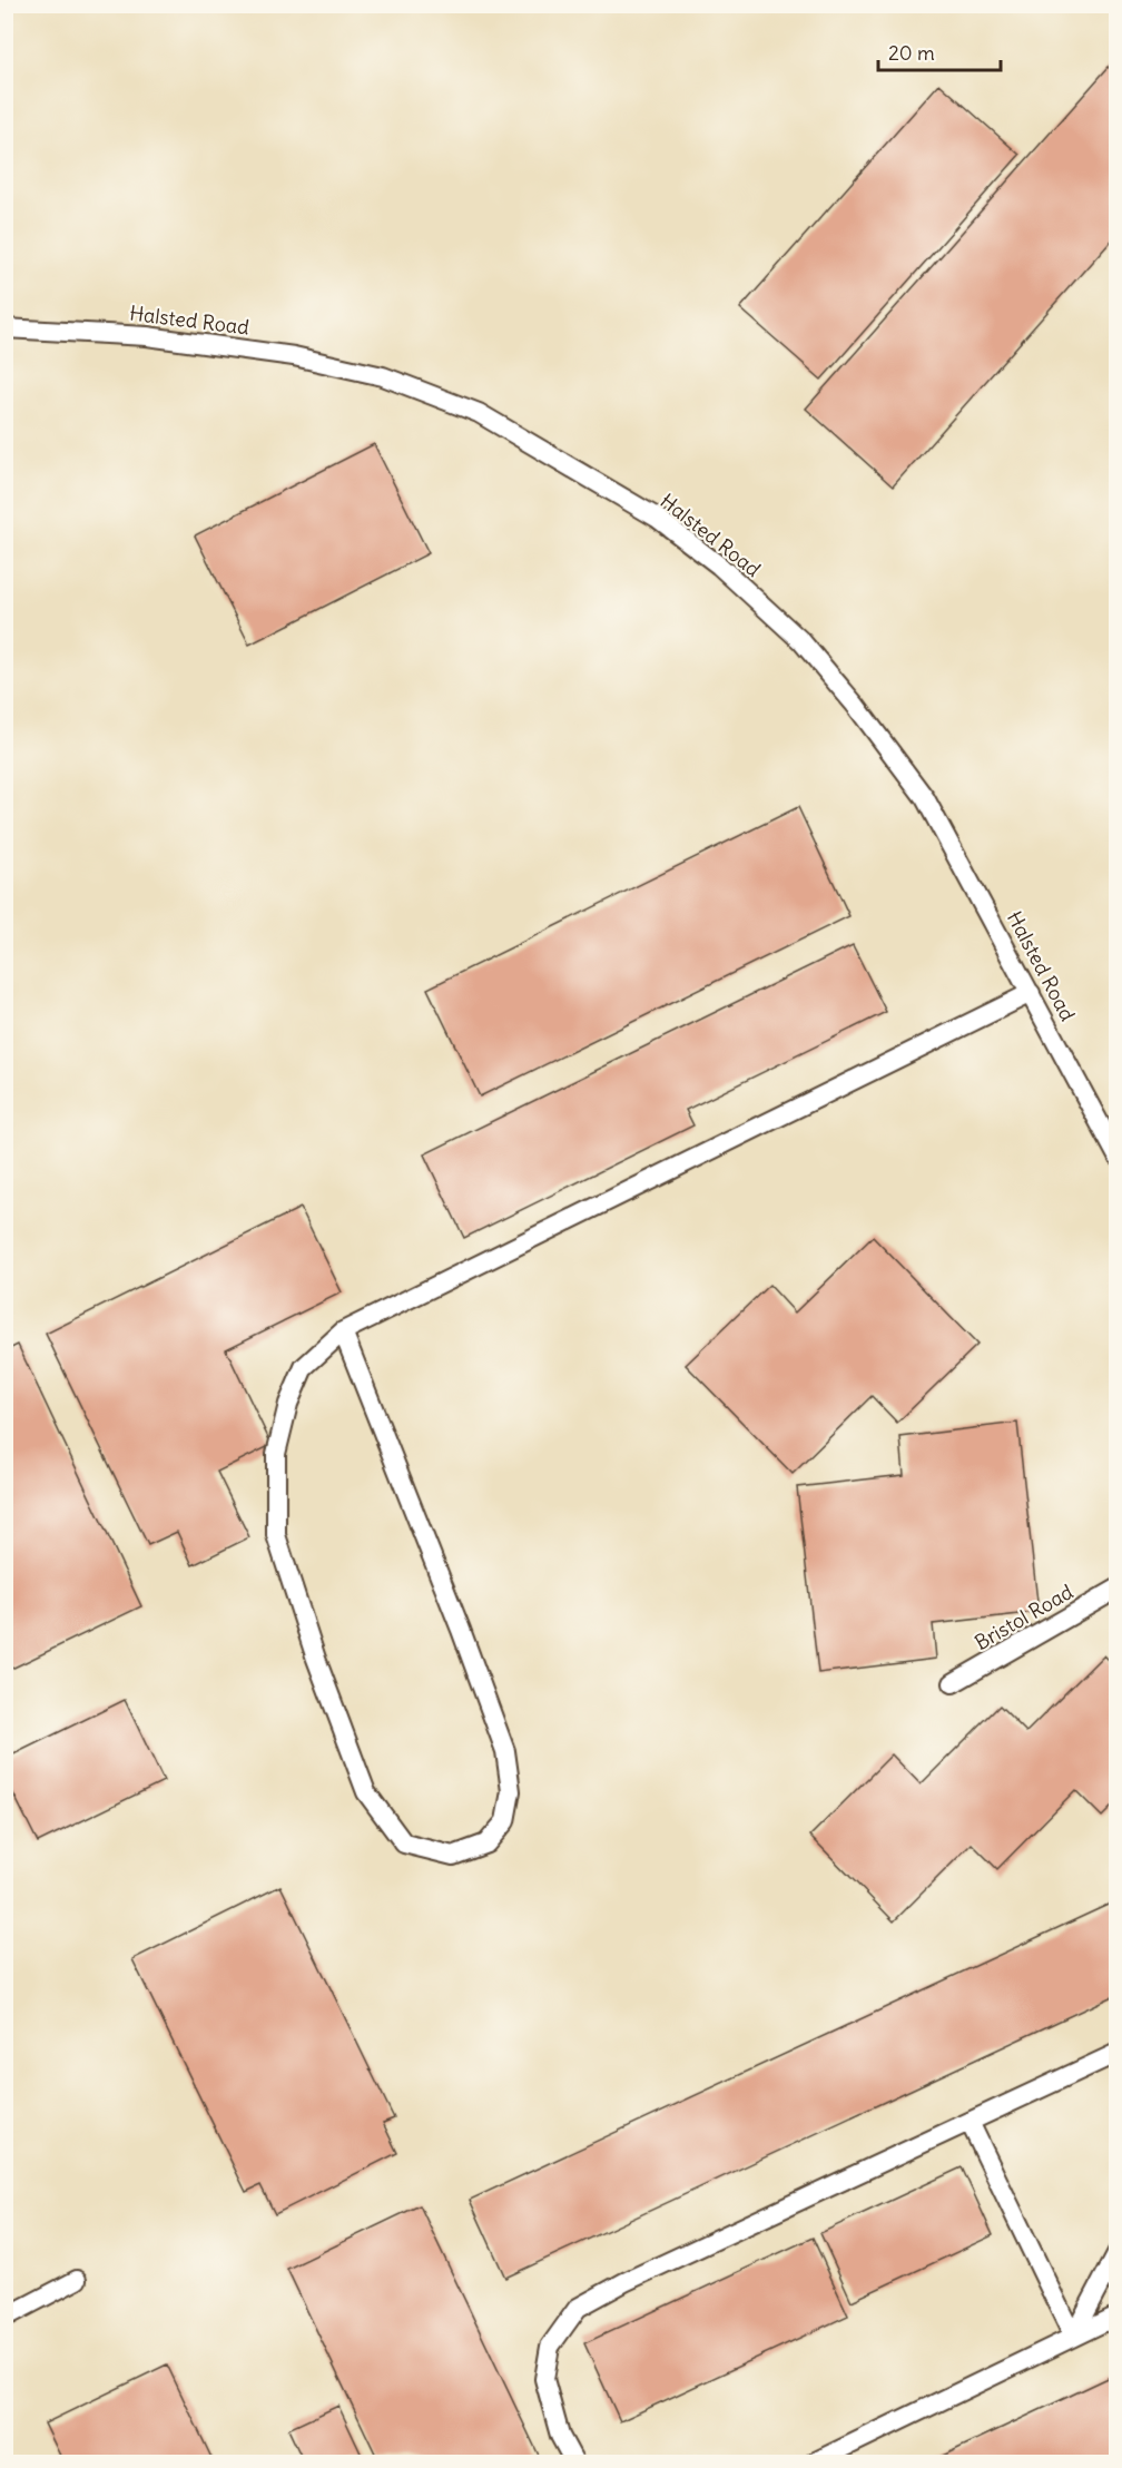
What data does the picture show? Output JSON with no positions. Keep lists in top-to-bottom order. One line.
{"streets":{"lane":["Halsted Road","Bristol Road"]},"scale_bar":"20 m"}
